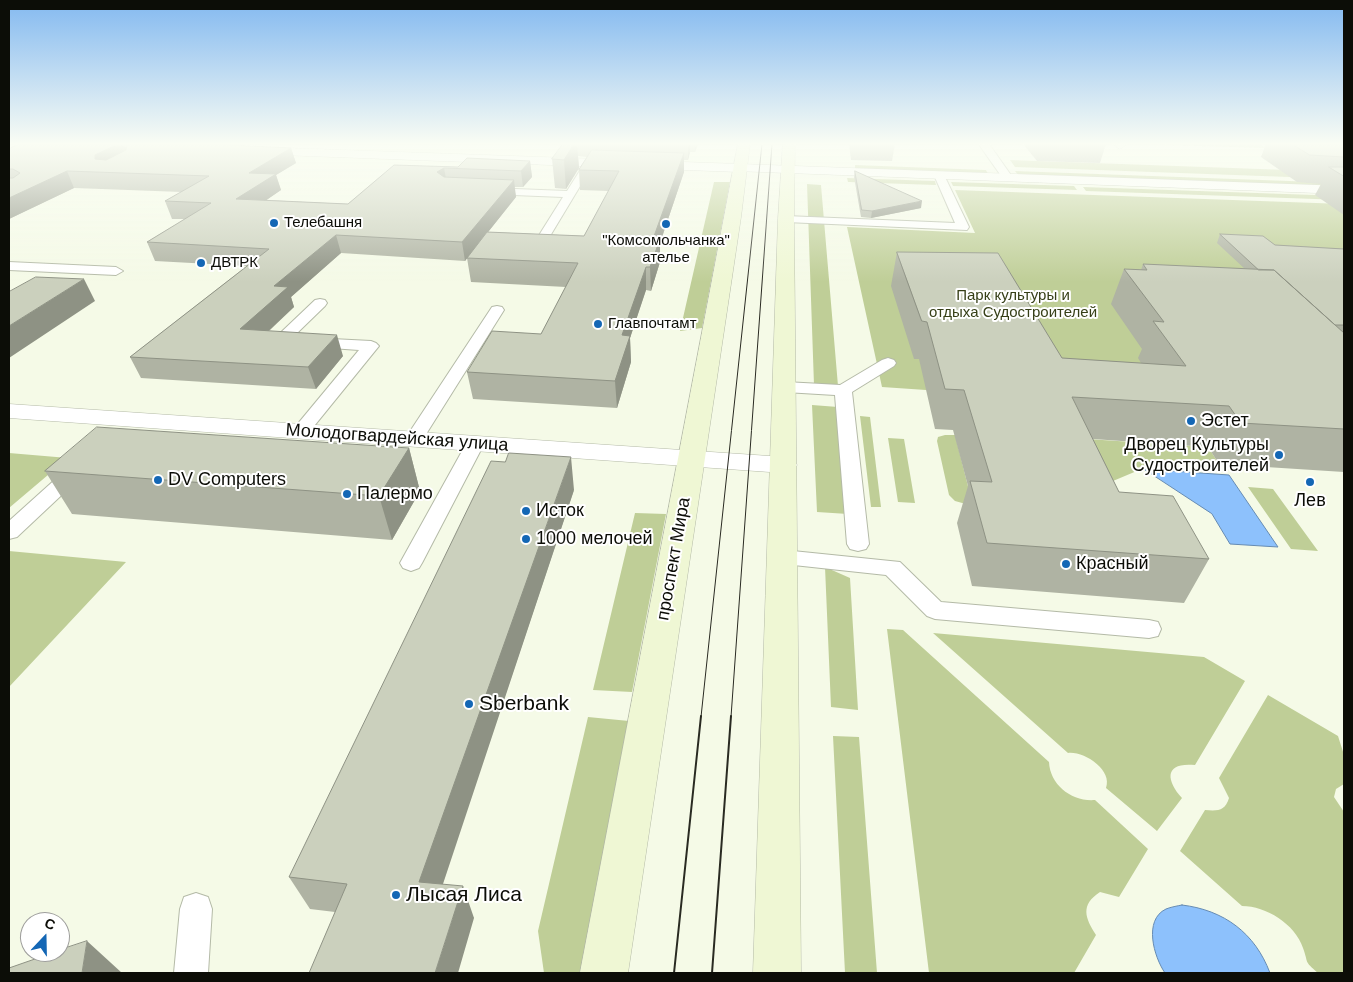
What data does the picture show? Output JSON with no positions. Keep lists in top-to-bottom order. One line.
{"streets":{"main road":["проспект Мира"],"street":["Молодогвардейская улица"]},"crossings":[["Молодогвардейская улица","проспект Мира"]],"parks":["Парк культуры и отдыха Судостроителей"],"places":["Телебашня","\"Комсомольчанка\" ателье","ДВТРК","Главпочтамт","Эстет","Дворец Культуры Судостроителей","DV Computers","Лев","Палермо","Исток","1000 мелочей","Красный","Sberbank","Лысая Лиса"],"north":"top"}
